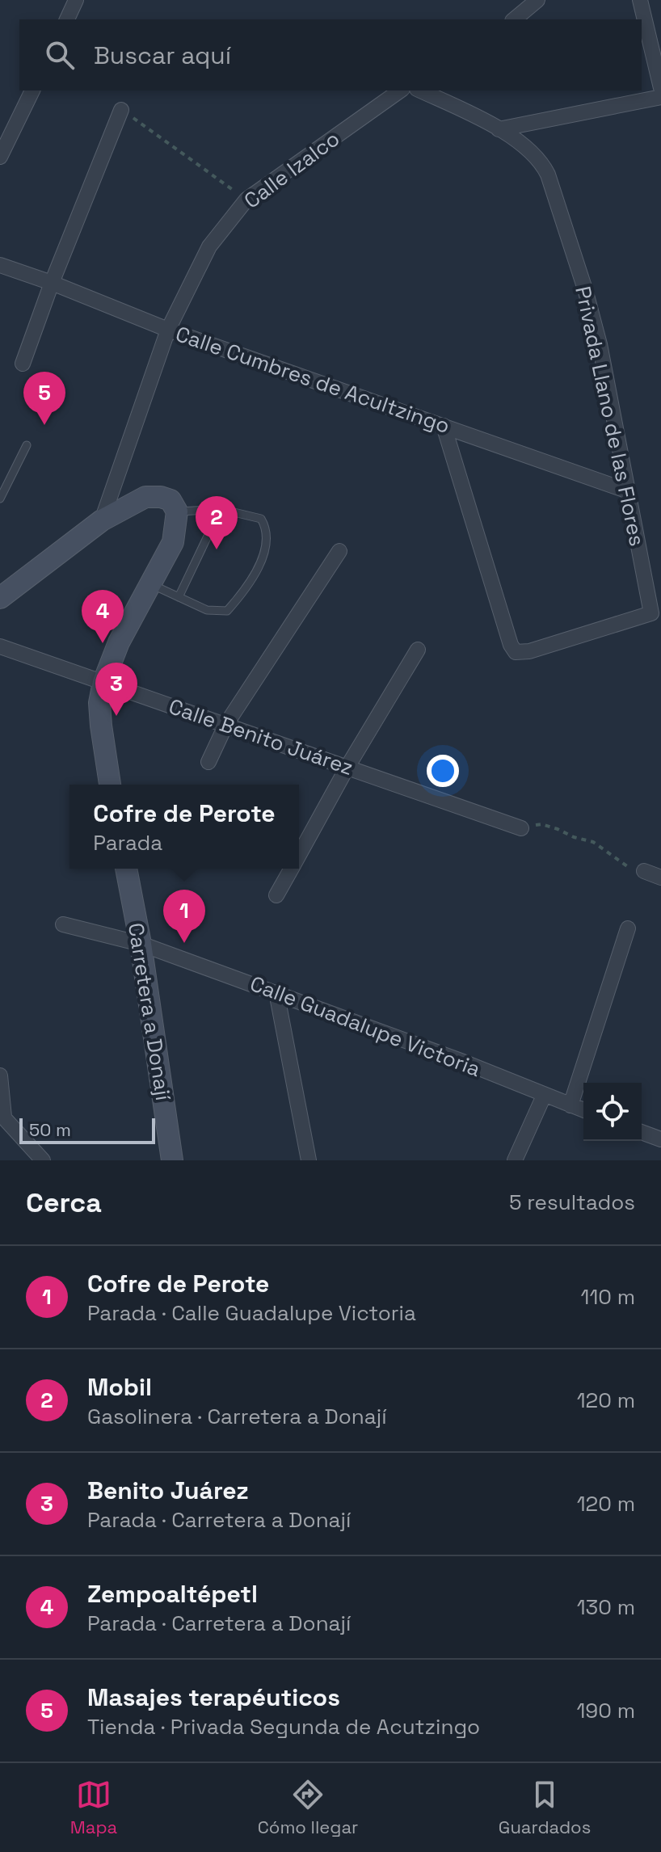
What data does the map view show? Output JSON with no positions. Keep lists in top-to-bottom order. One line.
{"streets":{"main road":["Carretera a Donají"],"street":["Calle Izalco","Calle Cumbres de Acultzingo","Privada Llano de las Flores","Calle Benito Juárez","Calle Guadalupe Victoria"]},"crossings":[["Calle Izalco","Calle Cumbres de Acultzingo"],["Calle Cumbres de Acultzingo","Privada Llano de las Flores"],["Carretera a Donají","Calle Guadalupe Victoria"]],"scale_bar":"50 m","page":{"search":"Buscar aquí","pins":["5","2","4","3","1"],"popup":["Cofre de Perote","Parada"],"scale":"50 m","heading":["Cerca","5 resultados"],"list":[{"mark":"1","name":"Cofre de Perote","note":"Parada · Calle Guadalupe Victoria","value":"110 m"},{"mark":"2","name":"Mobil","note":"Gasolinera · Carretera a Donají","value":"120 m"},{"mark":"3","name":"Benito Juárez","note":"Parada · Carretera a Donají","value":"120 m"},{"mark":"4","name":"Zempoaltépetl","note":"Parada · Carretera a Donají","value":"130 m"},{"mark":"5","name":"Masajes terapéuticos","note":"Tienda · Privada Segunda de Acutzingo","value":"190 m"}],"nav":["Mapa","Cómo llegar","Guardados"]}}
